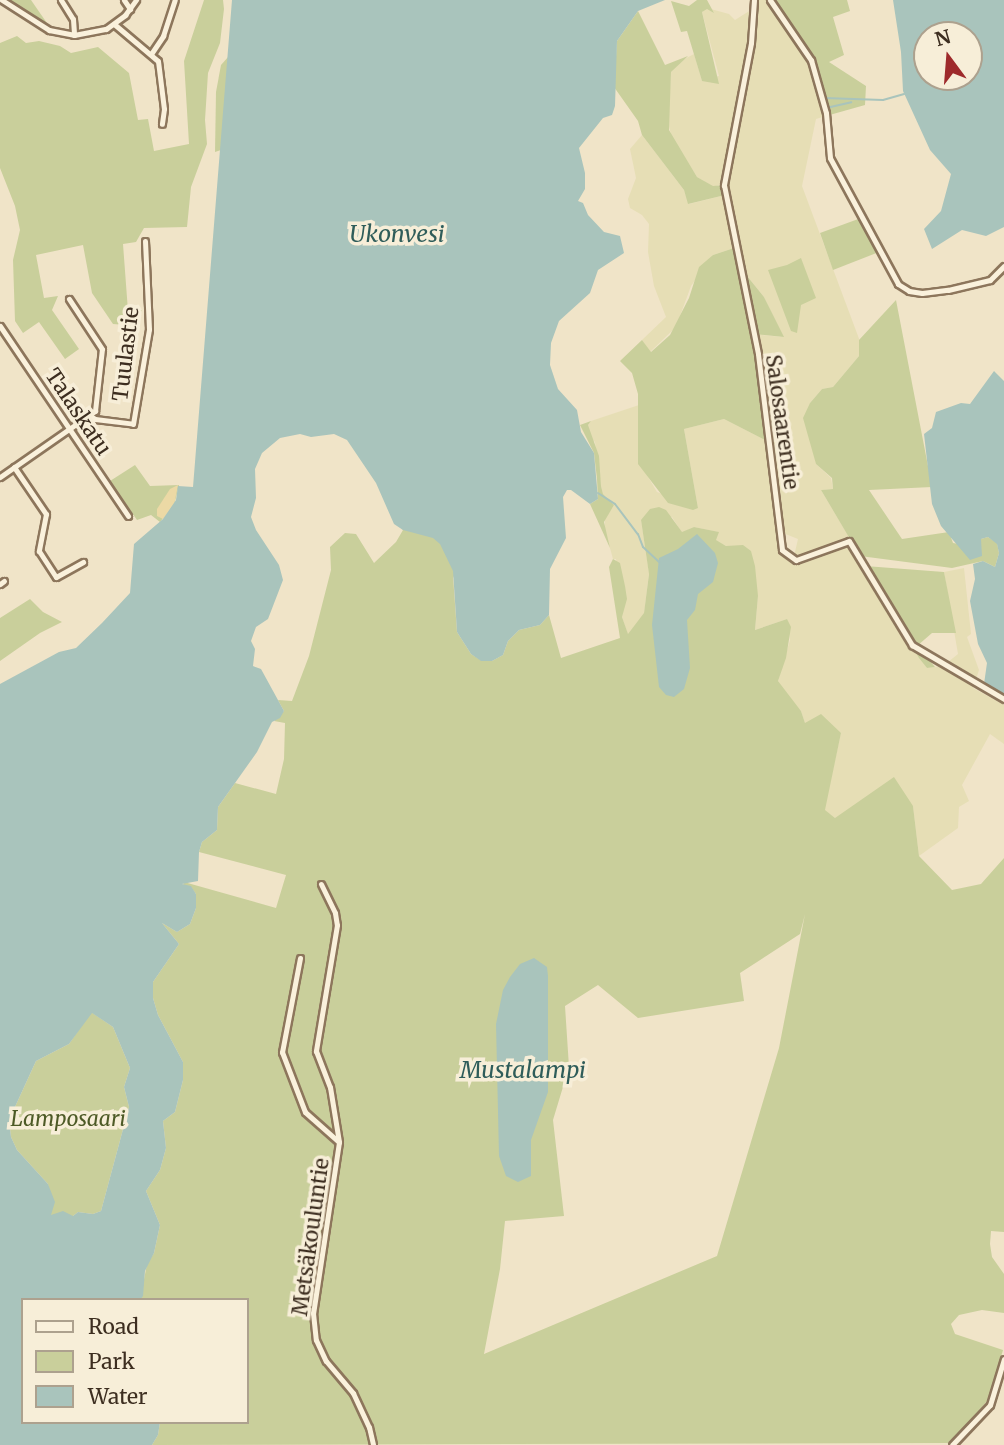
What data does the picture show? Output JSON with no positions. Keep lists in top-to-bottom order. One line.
{"streets":{"street":["Tuulastie","Talaskatu","Salosaarentie","Metsäkouluntie"]},"water":["Ukonvesi","Mustalampi"],"parks":["Lamposaari"],"legend":["Road","Park","Water"],"north":"top"}
